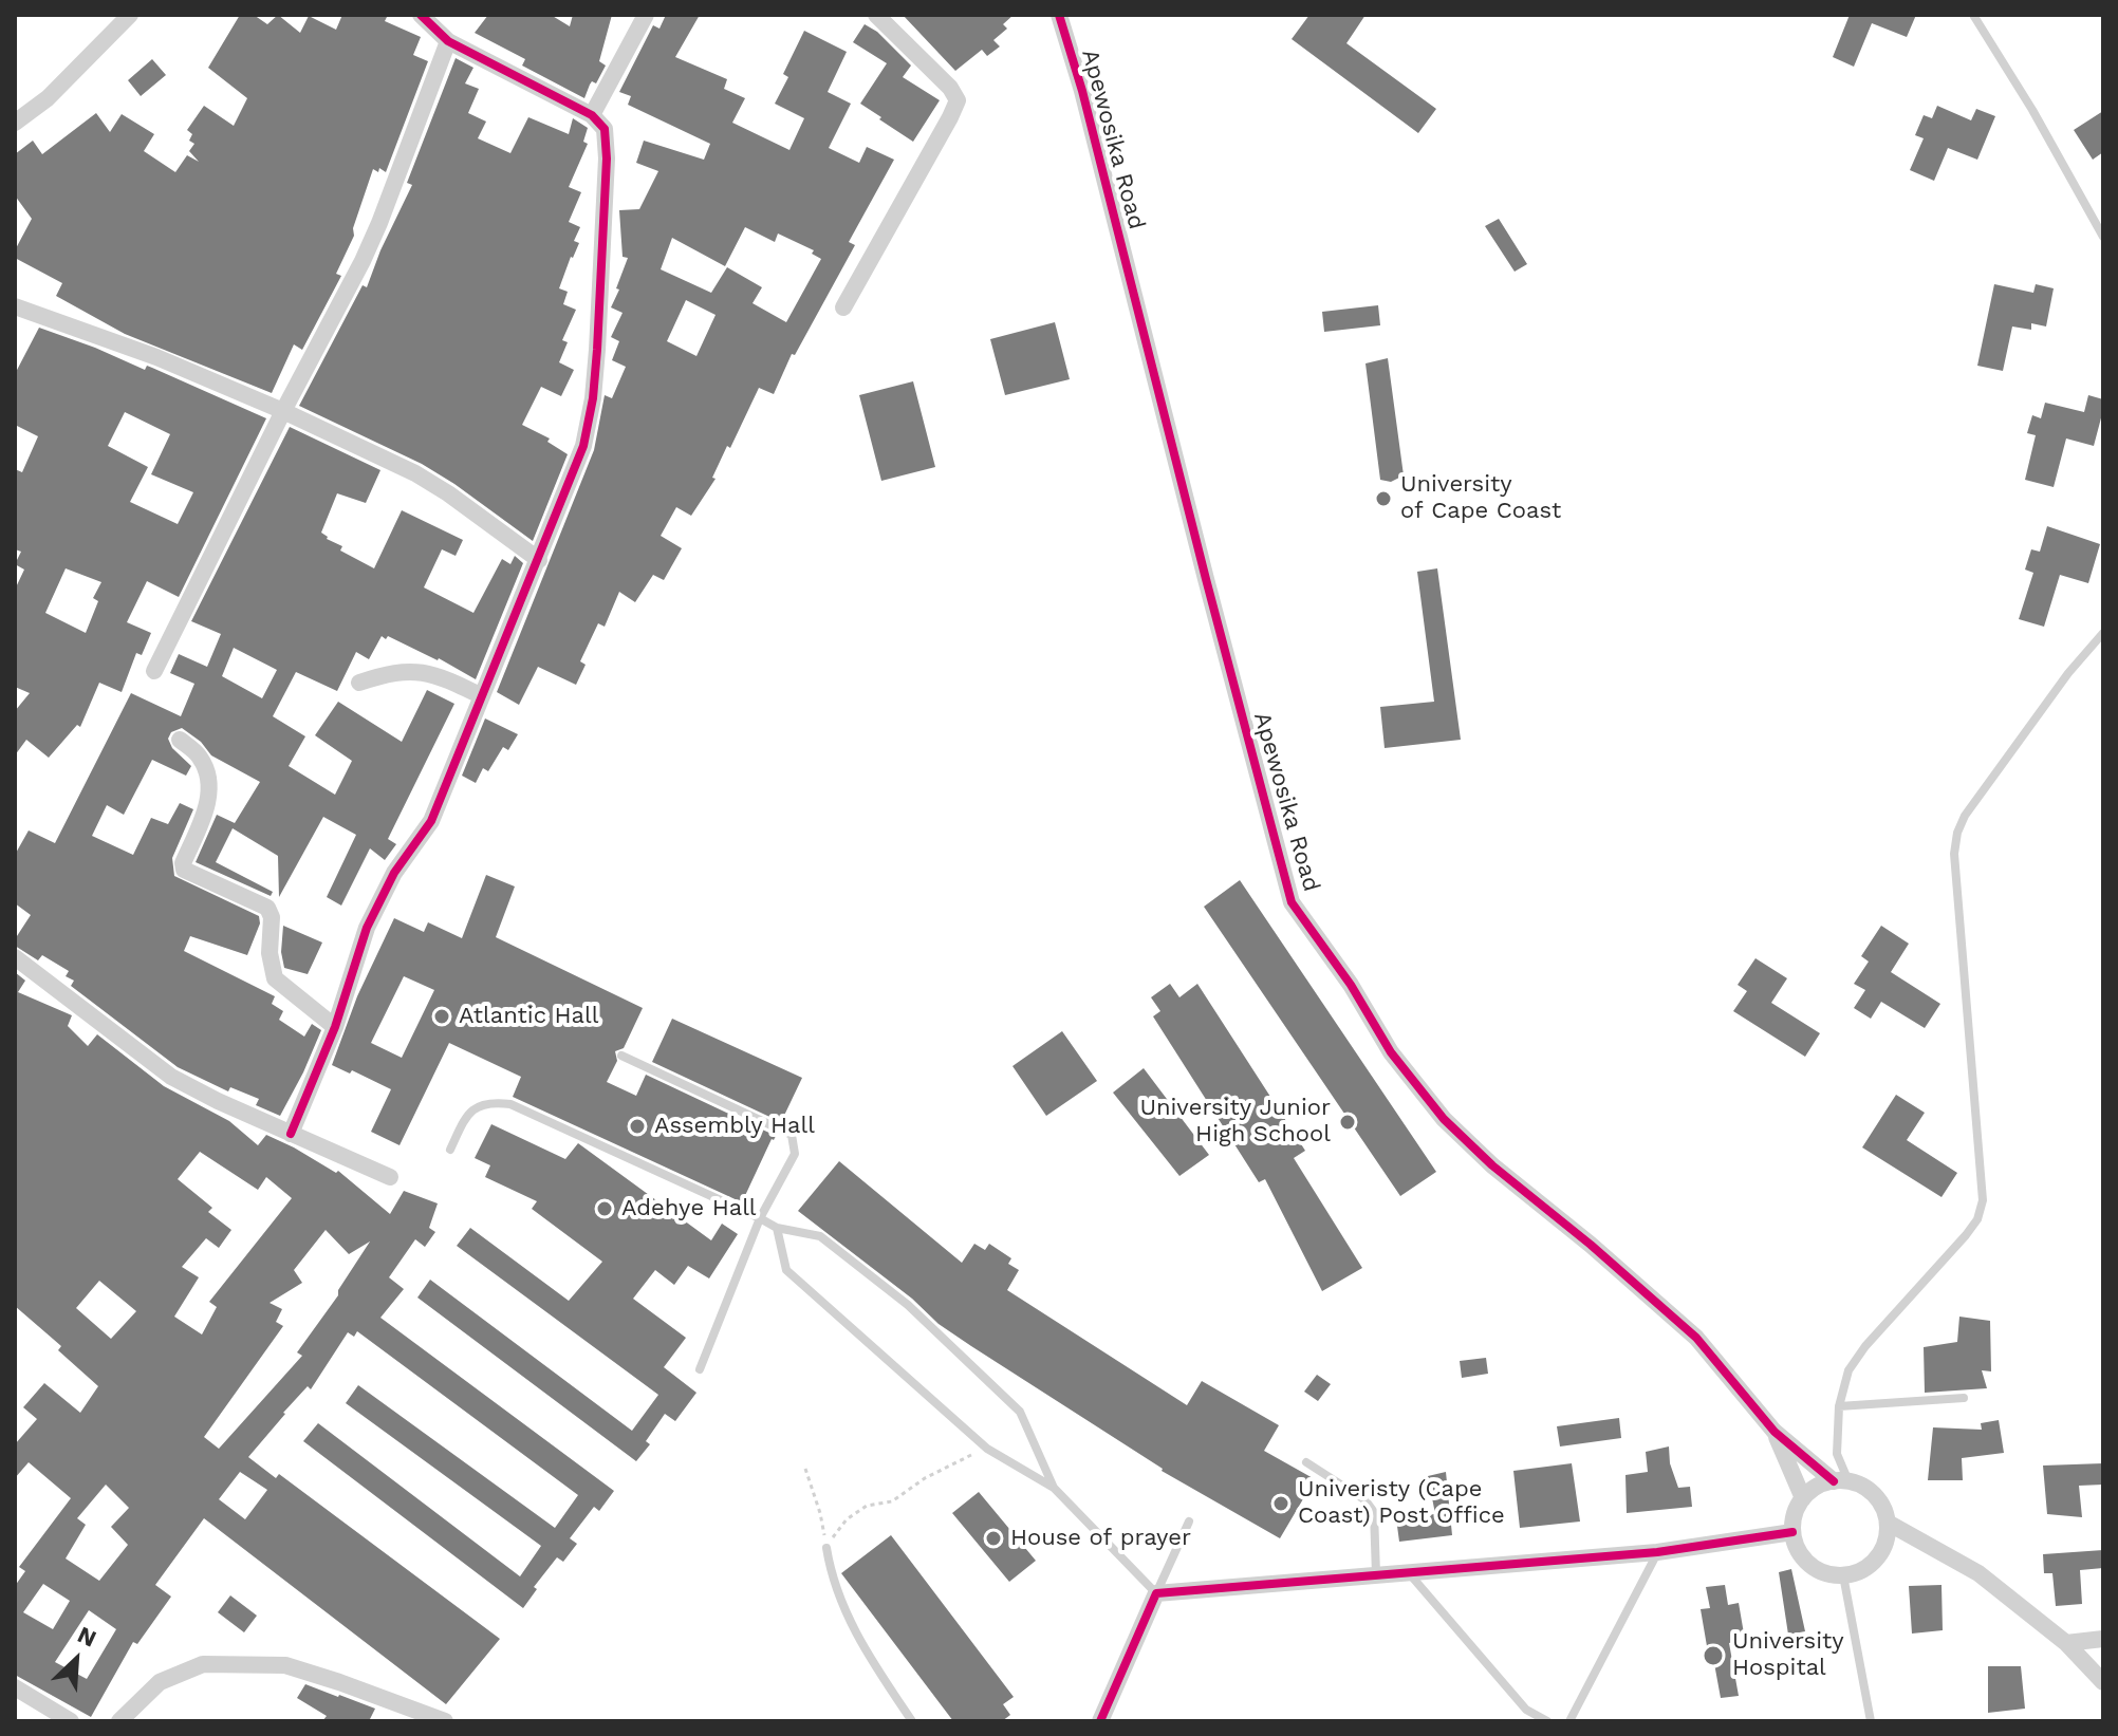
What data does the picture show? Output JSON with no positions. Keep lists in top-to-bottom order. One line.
{"streets":{"street":["Apewosika Road"]},"places":["University of Cape Coast","Atlantic Hall","University Junior High School","Assembly Hall","Adehye Hall","Univeristy (Cape Coast) Post Office","House of prayer","University Hospital"],"north":"top right"}
